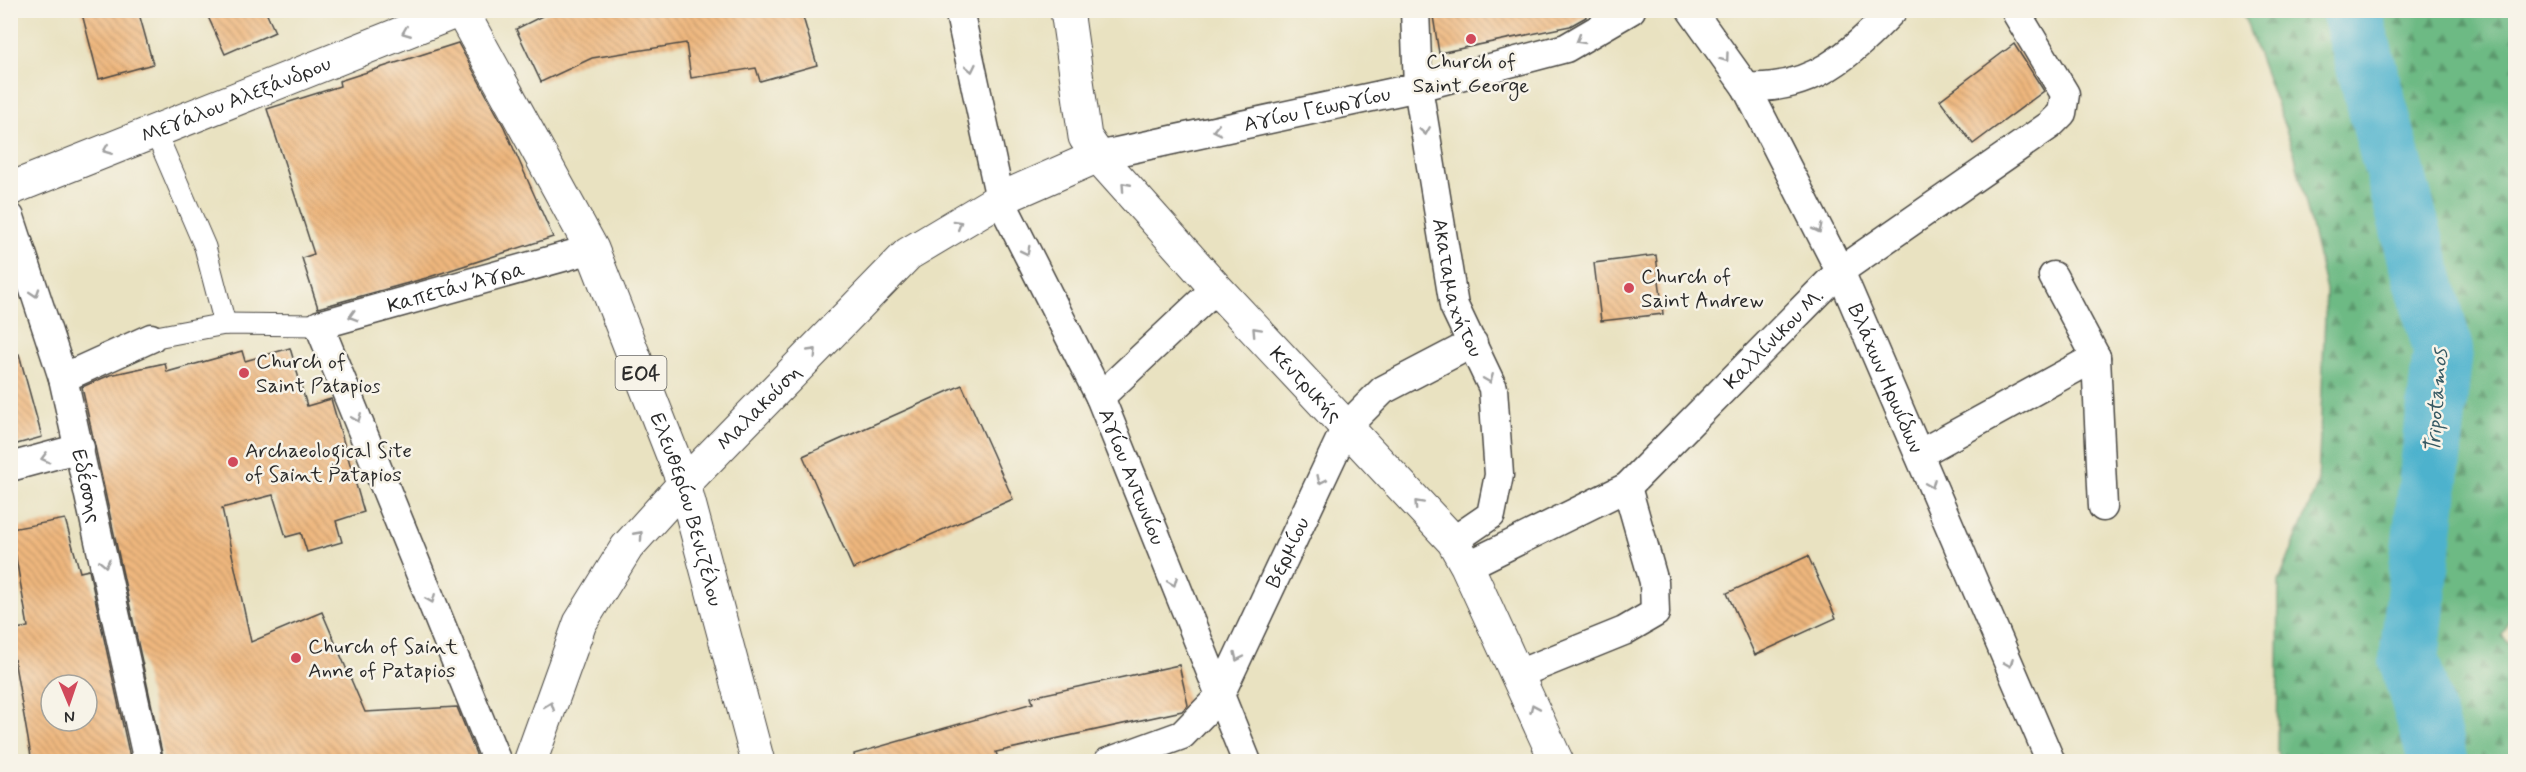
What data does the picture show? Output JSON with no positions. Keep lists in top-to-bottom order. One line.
{"streets":{"street":["Μεγάλου Αλεξάνδρου","Αγίου Γεωργίου","Καπετάν Άγρα","Ακαταμαχήτου","Καλλίνικου Μ.","ΕΟ4","Βλάχων Ηρωίδων","Κεντρικής","Μαλακούση","Αγίου Αντωνίου","Εδέσσης","Ελευθερίου Βενιζέλου","Βερμίου"]},"crossings":[["Μεγάλου Αλεξάνδρου","Ελευθερίου Βενιζέλου"],["Αγίου Γεωργίου","Ακαταμαχήτου"],["Αγίου Γεωργίου","Κεντρικής"],["Αγίου Γεωργίου","Μαλακούση"],["Καπετάν Άγρα","Ελευθερίου Βενιζέλου"],["Ακαταμαχήτου","Καλλίνικου Μ."],["Ακαταμαχήτου","Κεντρικής"],["Ακαταμαχήτου","Βερμίου"],["Καλλίνικου Μ.","Βλάχων Ηρωίδων"],["Καλλίνικου Μ.","Κεντρικής"],["Κεντρικής","Μαλακούση"],["Κεντρικής","Βερμίου"],["Μαλακούση","Αγίου Αντωνίου"],["Μαλακούση","Ελευθερίου Βενιζέλου"],["Αγίου Αντωνίου","Βερμίου"]],"one_way":["Αγίου Γεωργίου","Καπετάν Άγρα","Ακαταμαχήτου","Βλάχων Ηρωίδων","Κεντρικής","Μαλακούση","Αγίου Αντωνίου","Βερμίου"],"water":["Tripotamos"],"places":["Church of Saint George","Church of Saint Andrew","Church of Saint Patapios","Archaeological Site of Saint Patapios","Church of Saint Anne of Patapios"],"north":"bottom"}
